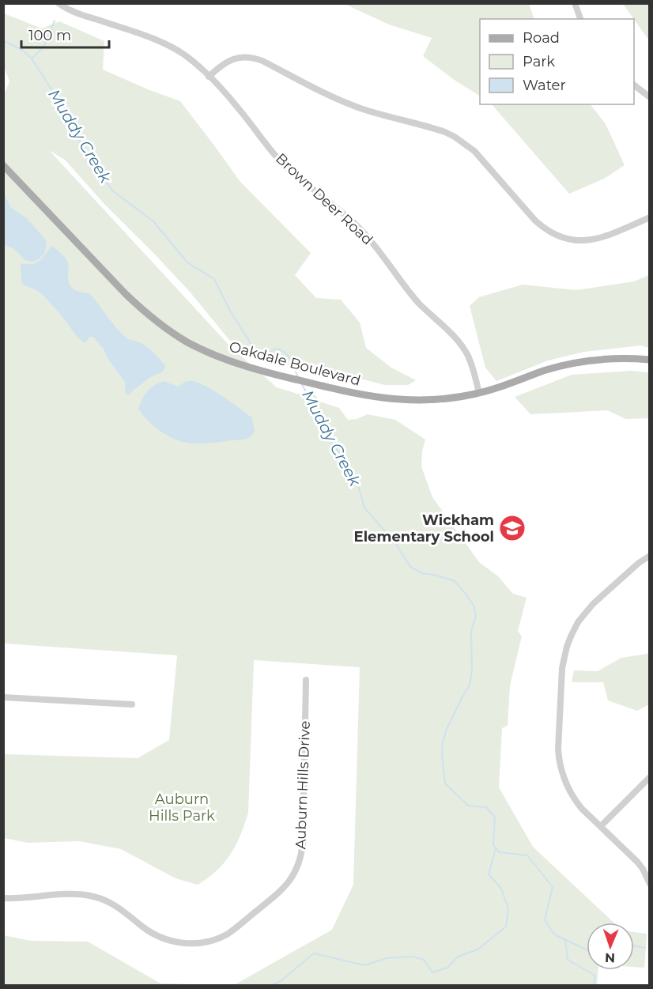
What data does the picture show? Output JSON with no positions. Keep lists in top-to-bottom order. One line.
{"streets":{"main road":["Oakdale Boulevard"],"street":["Brown Deer Road","Auburn Hills Drive"]},"crossings":[["Brown Deer Road","Oakdale Boulevard"]],"water":["Muddy Creek"],"parks":["Auburn Hills Park"],"places":{"school or university":["Wickham Elementary School"]},"legend":["Road","Park","Water"],"scale_bar":"100 m","north":"bottom"}
